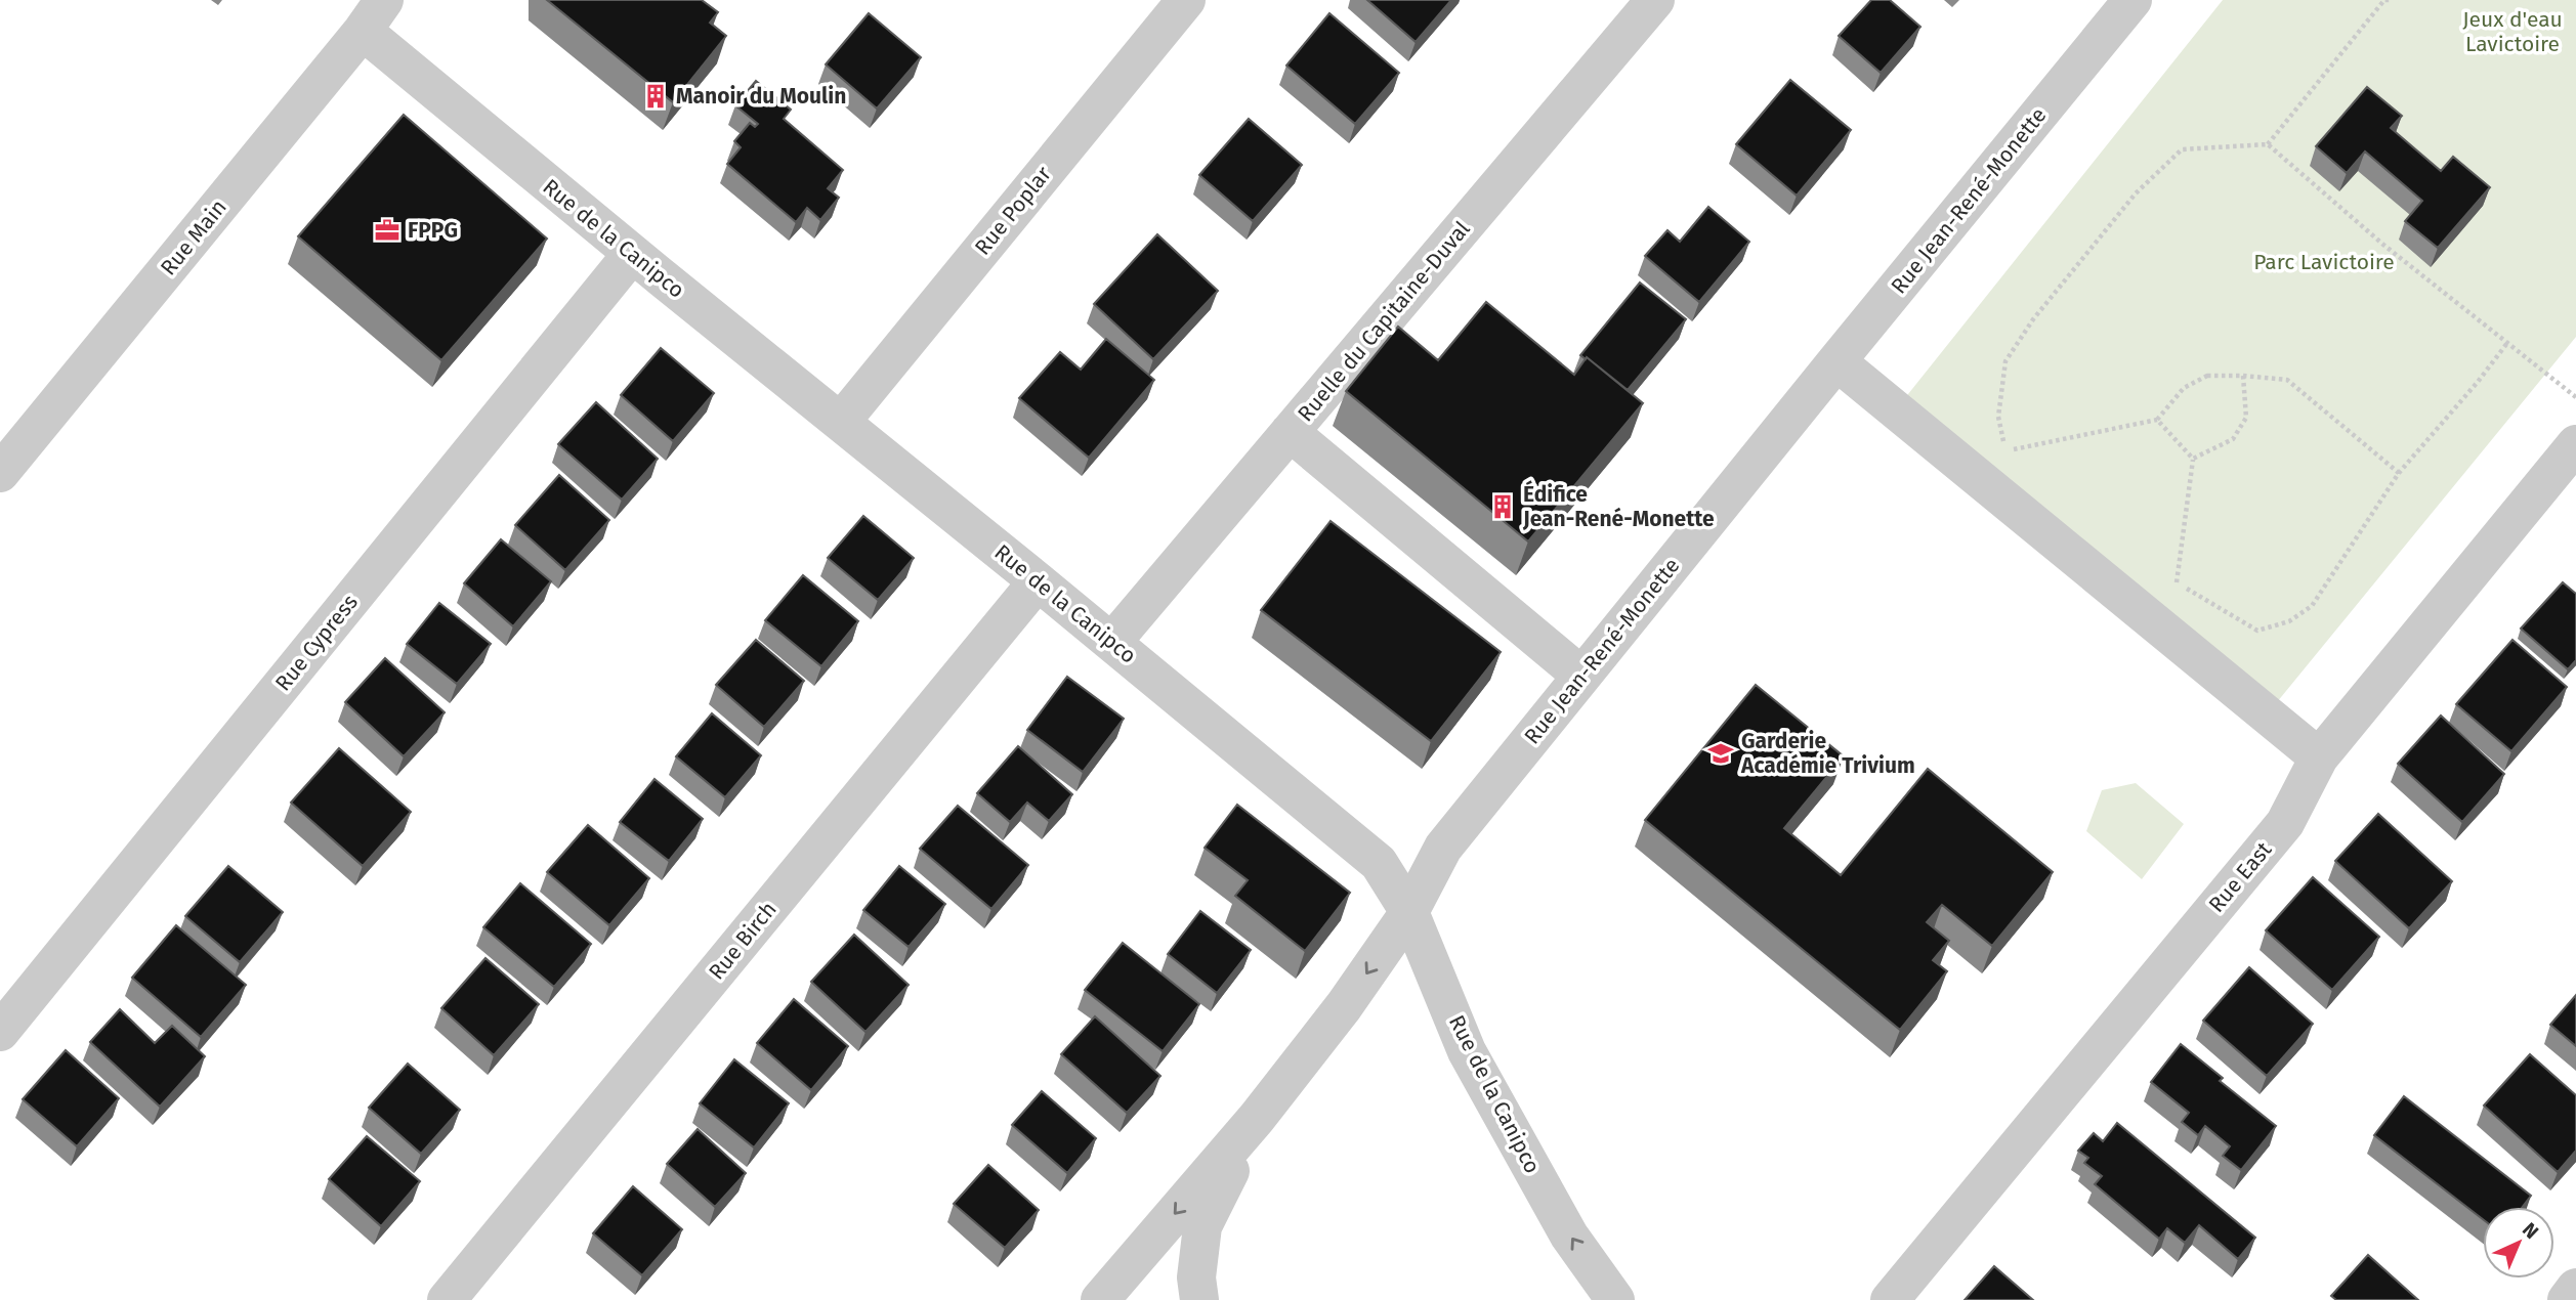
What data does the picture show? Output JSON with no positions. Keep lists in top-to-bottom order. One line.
{"streets":{"street":["Rue Jean-René-Monette","Rue Poplar","Rue Main","Rue de la Canipco","Ruelle du Capitaine-Duval","Rue Cypress","Rue East","Rue Birch"]},"crossings":[["Rue Jean-René-Monette","Rue de la Canipco"],["Rue Poplar","Rue de la Canipco"],["Rue Main","Rue de la Canipco"],["Rue de la Canipco","Ruelle du Capitaine-Duval"],["Rue de la Canipco","Rue Cypress"],["Rue de la Canipco","Rue Birch"]],"parks":["Jeux d'eau Lavictoire","Parc Lavictoire"],"places":{"building":["Manoir du Moulin","Édifice Jean-René-Monette"],"office":["FPPG"],"school or university":["Garderie Académie Trivium"]},"north":"top right"}
